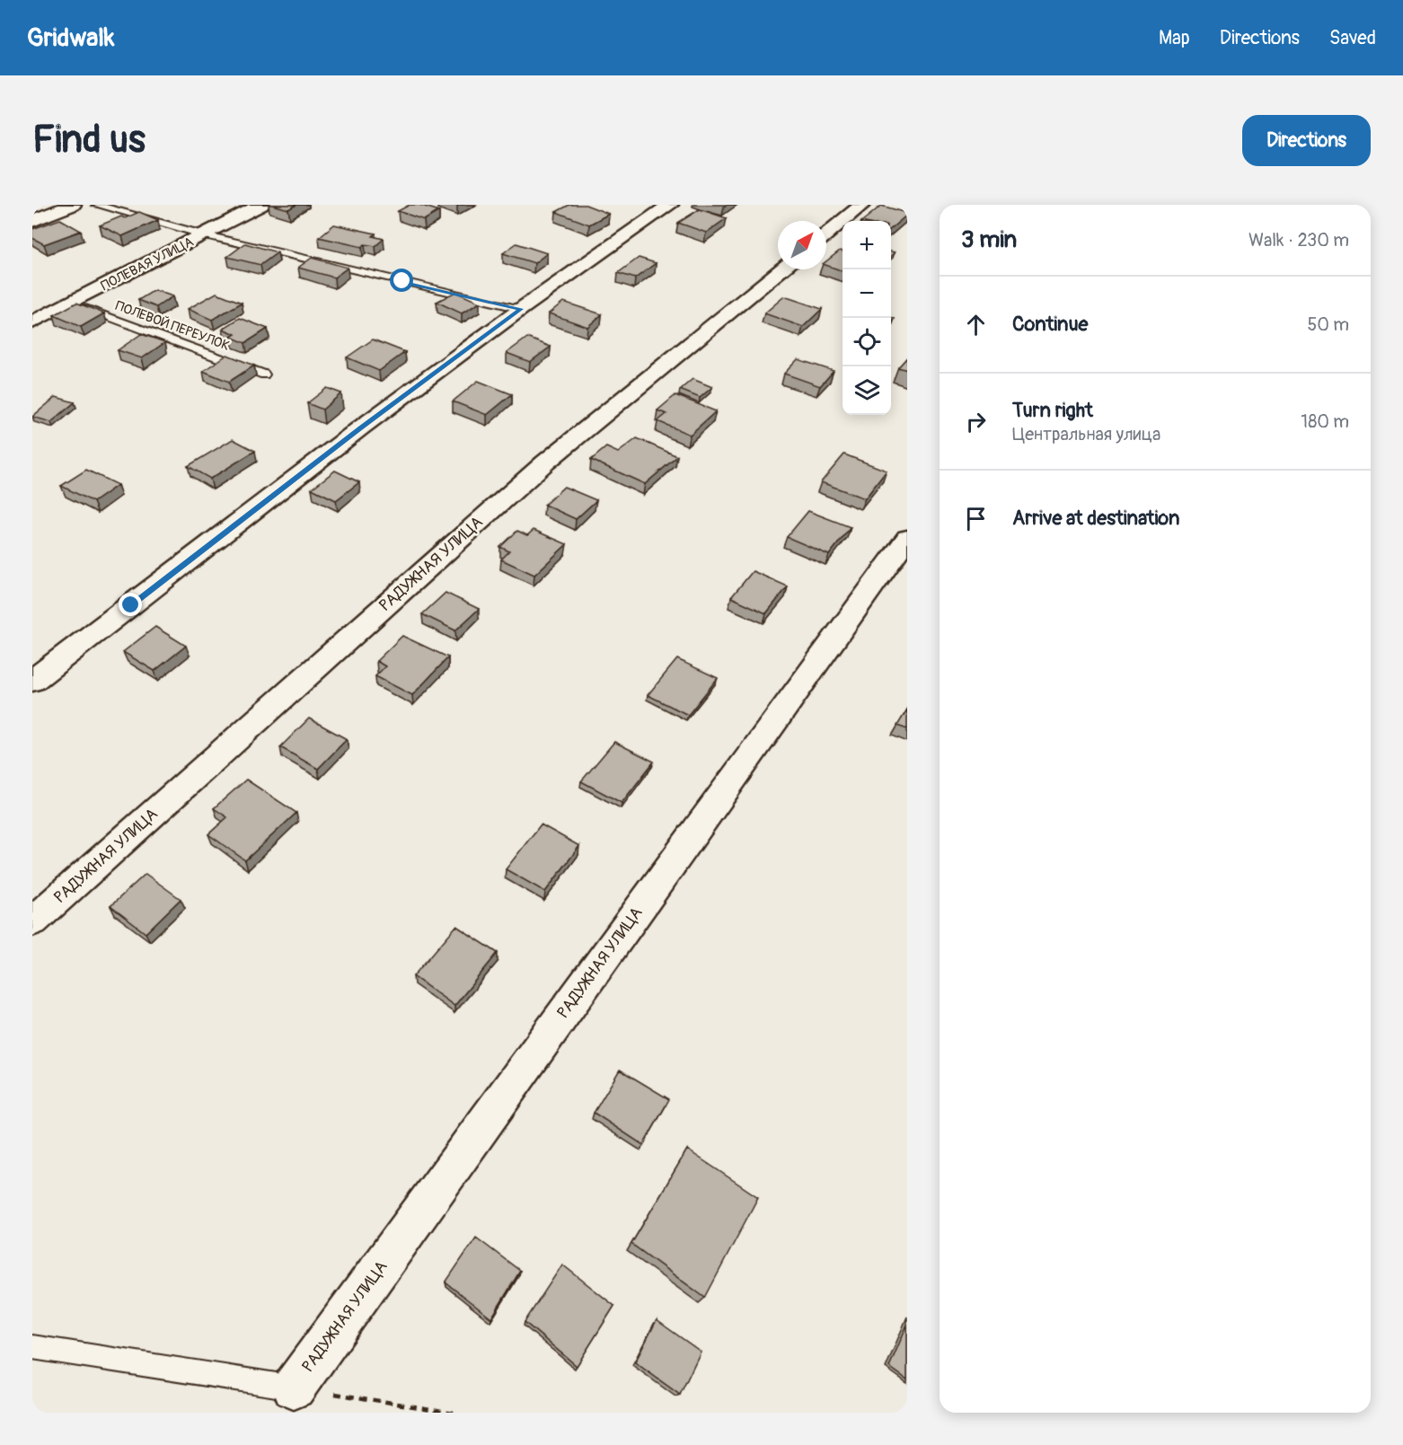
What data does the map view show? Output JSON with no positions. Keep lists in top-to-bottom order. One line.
{"streets":{"street":["ПОЛЕВАЯ УЛИЦА","РАДУЖНАЯ УЛИЦА"],"lane":["ПОЛЕВОЙ ПЕРЕУЛОК"]},"crossings":[["ПОЛЕВАЯ УЛИЦА","ПОЛЕВОЙ ПЕРЕУЛОК"]],"north":"top right","page":{"header":"Gridwalk","nav":["Map","Directions","Saved"],"buttons":"Directions","title":"Find us","heading":["3 min","Walk · 230 m"],"map_buttons":["+","−"],"list":[["Continue","50 m"],["Turn right","Центральная улица","180 m"],"Arrive at destination"]}}
